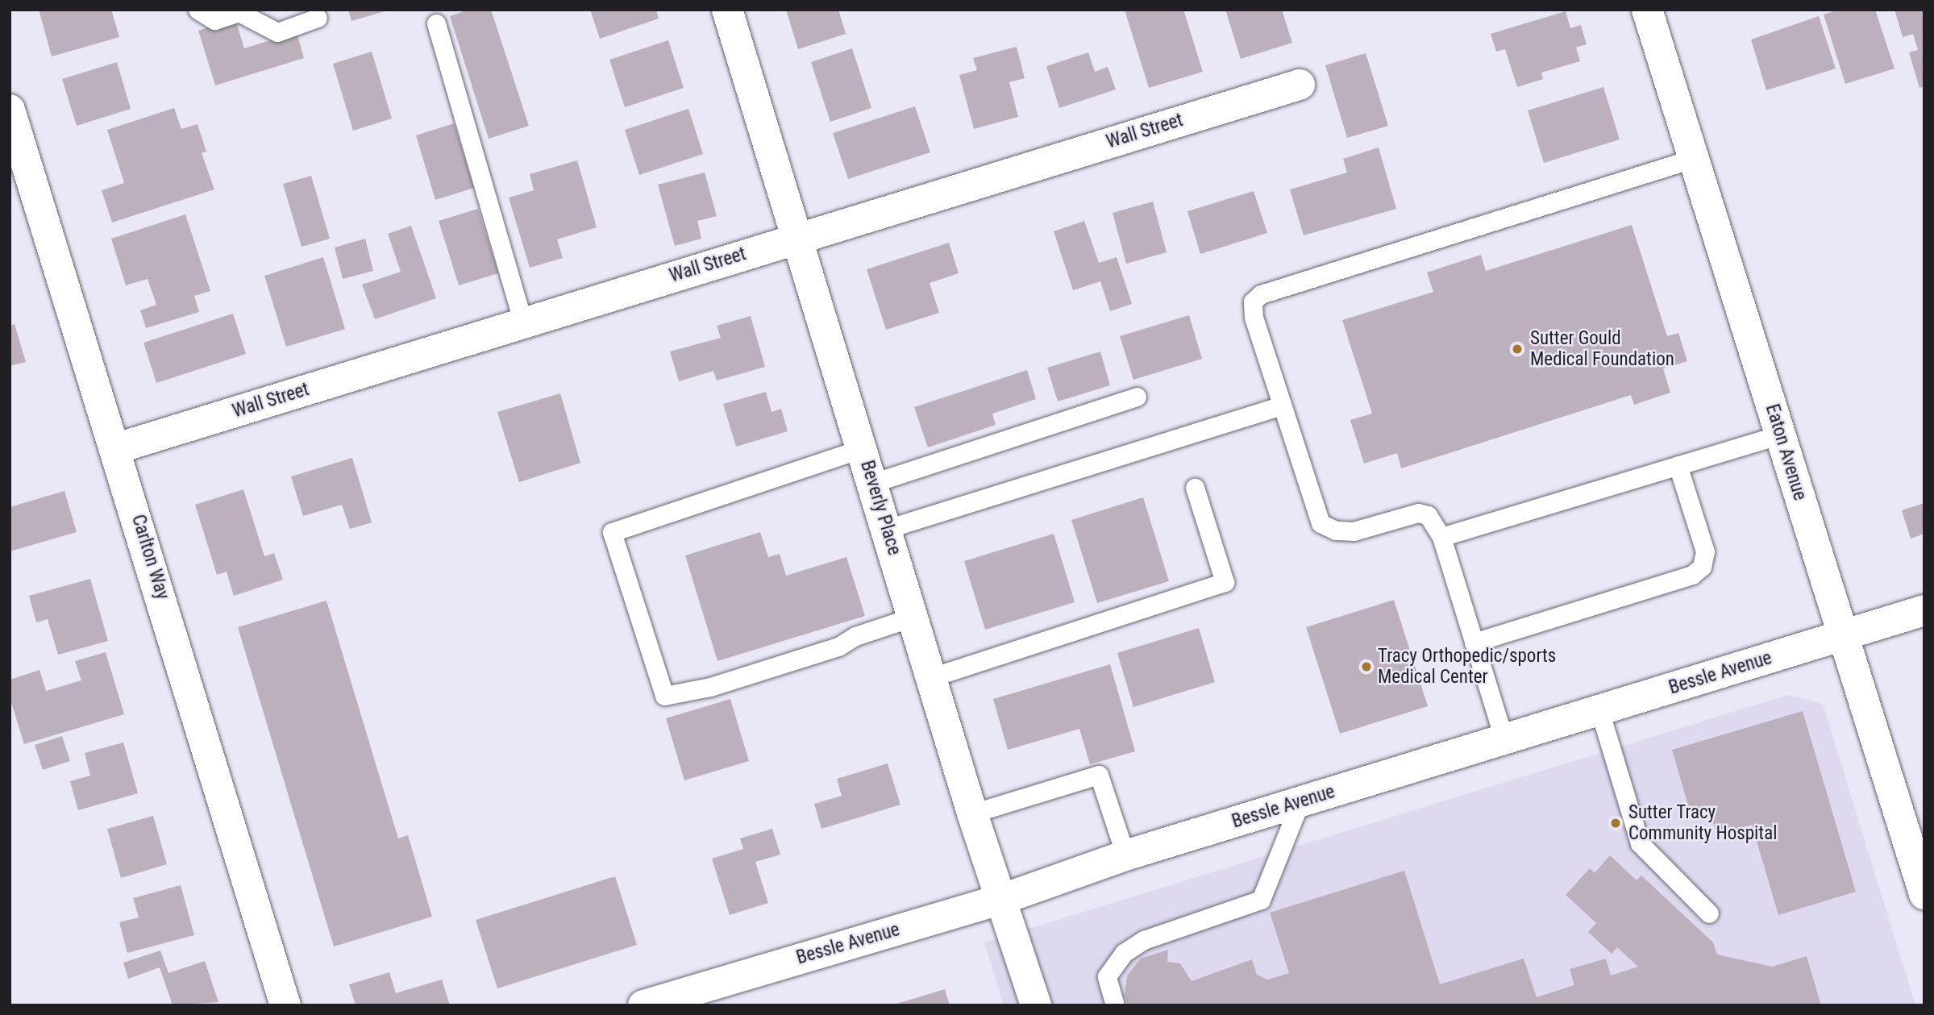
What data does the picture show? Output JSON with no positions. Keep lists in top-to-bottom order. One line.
{"streets":{"street":["Wall Street","Eaton Avenue","Beverly Place","Carlton Way","Bessle Avenue"]},"crossings":[["Wall Street","Beverly Place"],["Wall Street","Carlton Way"],["Eaton Avenue","Bessle Avenue"],["Beverly Place","Bessle Avenue"]],"places":["Sutter Gould Medical Foundation","Tracy Orthopedic/sports Medical Center","Sutter Tracy Community Hospital"]}
